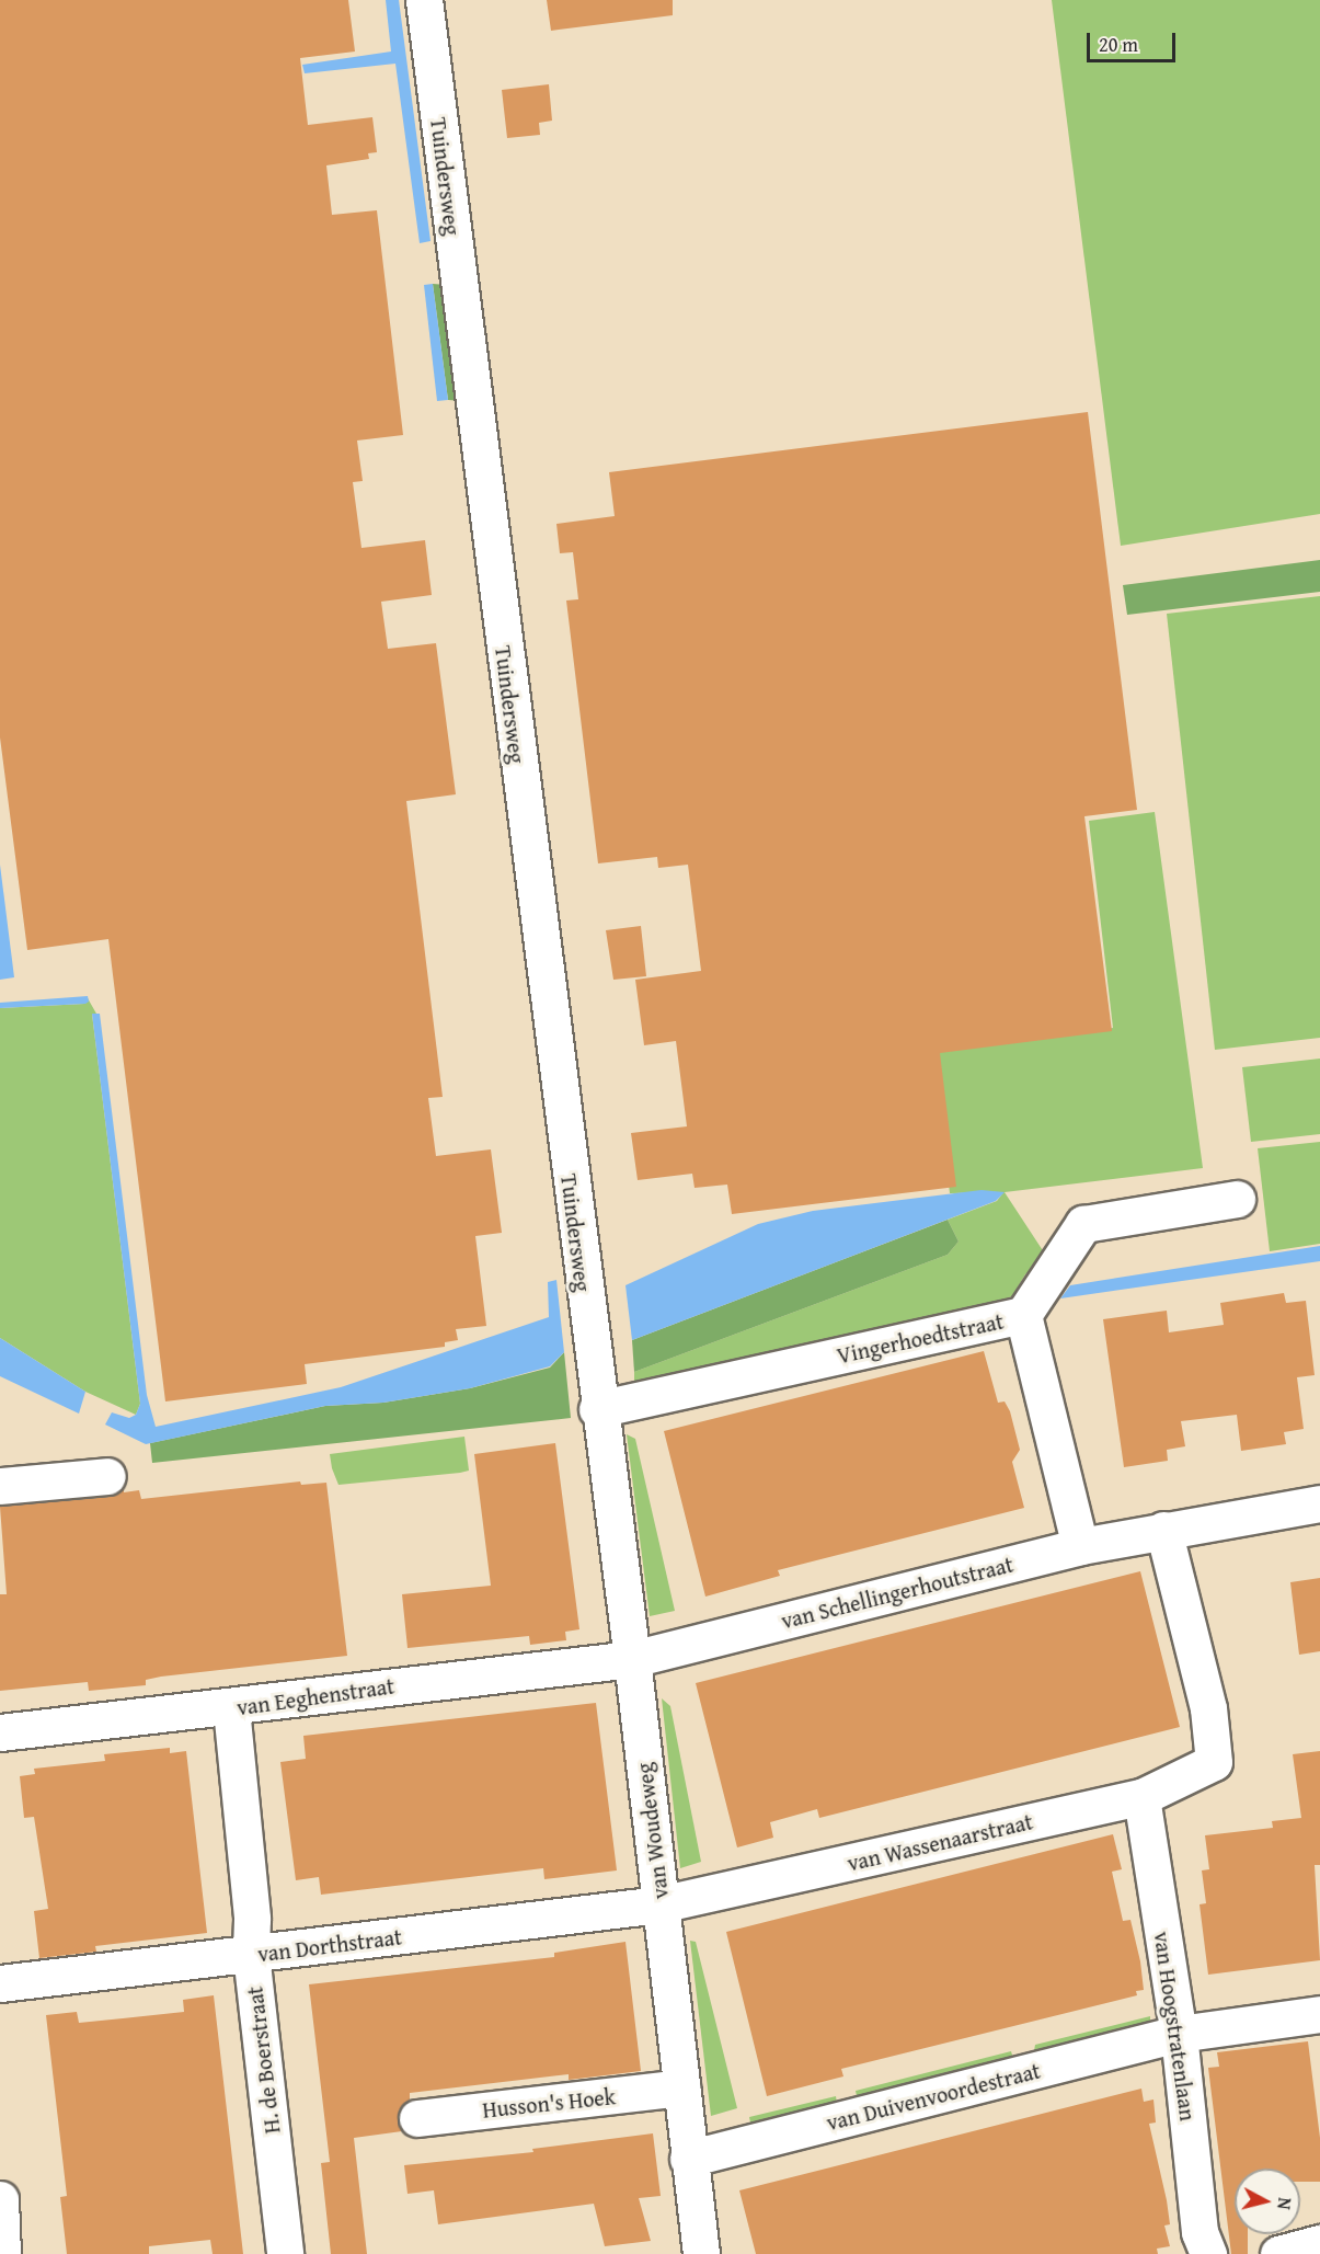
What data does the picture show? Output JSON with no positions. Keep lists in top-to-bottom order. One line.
{"streets":{"street":["Tuindersweg","Vingerhoedtstraat","van Schellingerhoutstraat","van Eeghenstraat","van Woudeweg","van Wassenaarstraat","van Dorthstraat","van Hoogstratenlaan","H. de Boerstraat","van Duivenvoordestraat","Husson's Hoek"]},"crossings":[["Tuindersweg","Vingerhoedtstraat"],["Tuindersweg","van Woudeweg"],["Vingerhoedtstraat","van Woudeweg"],["van Schellingerhoutstraat","van Eeghenstraat"],["van Schellingerhoutstraat","van Woudeweg"],["van Schellingerhoutstraat","van Wassenaarstraat"],["van Eeghenstraat","van Woudeweg"],["van Eeghenstraat","H. de Boerstraat"],["van Woudeweg","van Wassenaarstraat"],["van Woudeweg","van Dorthstraat"],["van Woudeweg","van Duivenvoordestraat"],["van Woudeweg","Husson's Hoek"],["van Wassenaarstraat","van Dorthstraat"],["van Wassenaarstraat","van Hoogstratenlaan"],["van Dorthstraat","H. de Boerstraat"],["van Hoogstratenlaan","van Duivenvoordestraat"]],"scale_bar":"20 m","north":"right"}
